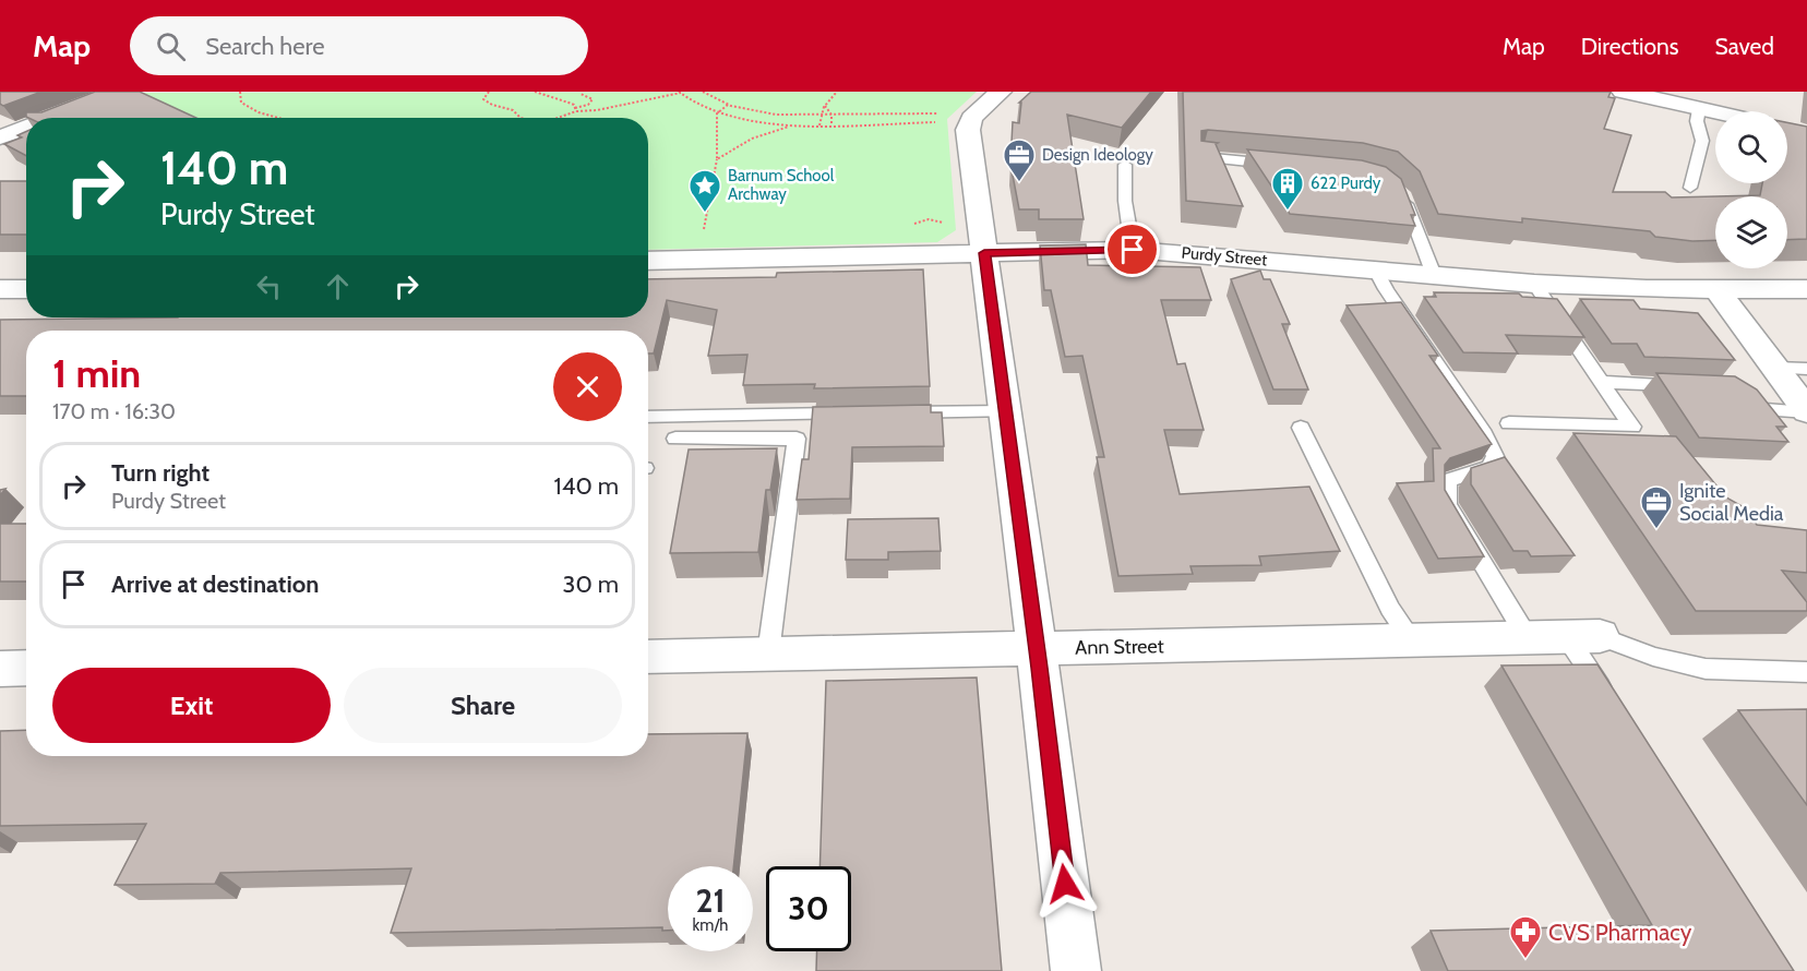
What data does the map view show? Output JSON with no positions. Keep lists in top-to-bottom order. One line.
{"streets":{"street":["Purdy Street","Ann Street"]},"places":{"office":["Design Ideology","Ignite Social Media"],"building":["622 Purdy"],"place":["Barnum School Archway"],"pharmacy":["CVS Pharmacy"]},"page":{"header":"Map","search":"Search here","nav":["Map","Directions","Saved"],"turn":["140 m","Purdy Street"],"heading":["1 min","170 m · 16:30"],"list":[{"name":"Turn right","note":"Purdy Street","value":"140 m"},{"name":"Arrive at destination","value":"30 m"}],"buttons":["Exit","Share"],"speed":"21 km/h","limit":"30"}}
